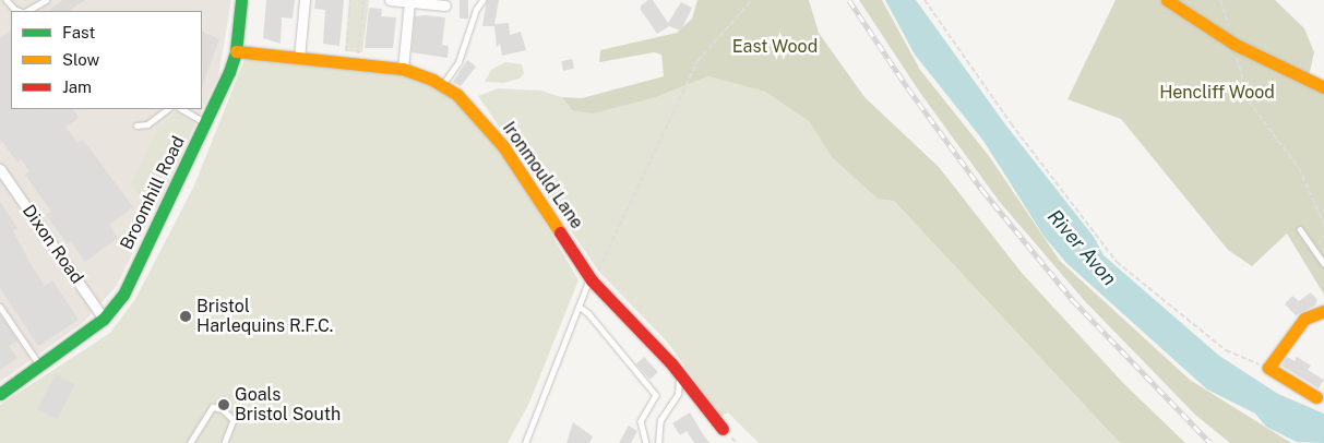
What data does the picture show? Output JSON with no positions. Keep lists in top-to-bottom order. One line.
{"streets":{"street":["Ironmould Lane","Broomhill Road","Dixon Road"]},"crossings":[["Ironmould Lane","Broomhill Road"],["Broomhill Road","Dixon Road"]],"water":["River Avon"],"parks":["East Wood","Hencliff Wood"],"places":["Bristol Harlequins R.F.C.","Goals Bristol South"],"legend":["Fast","Slow","Jam"]}
